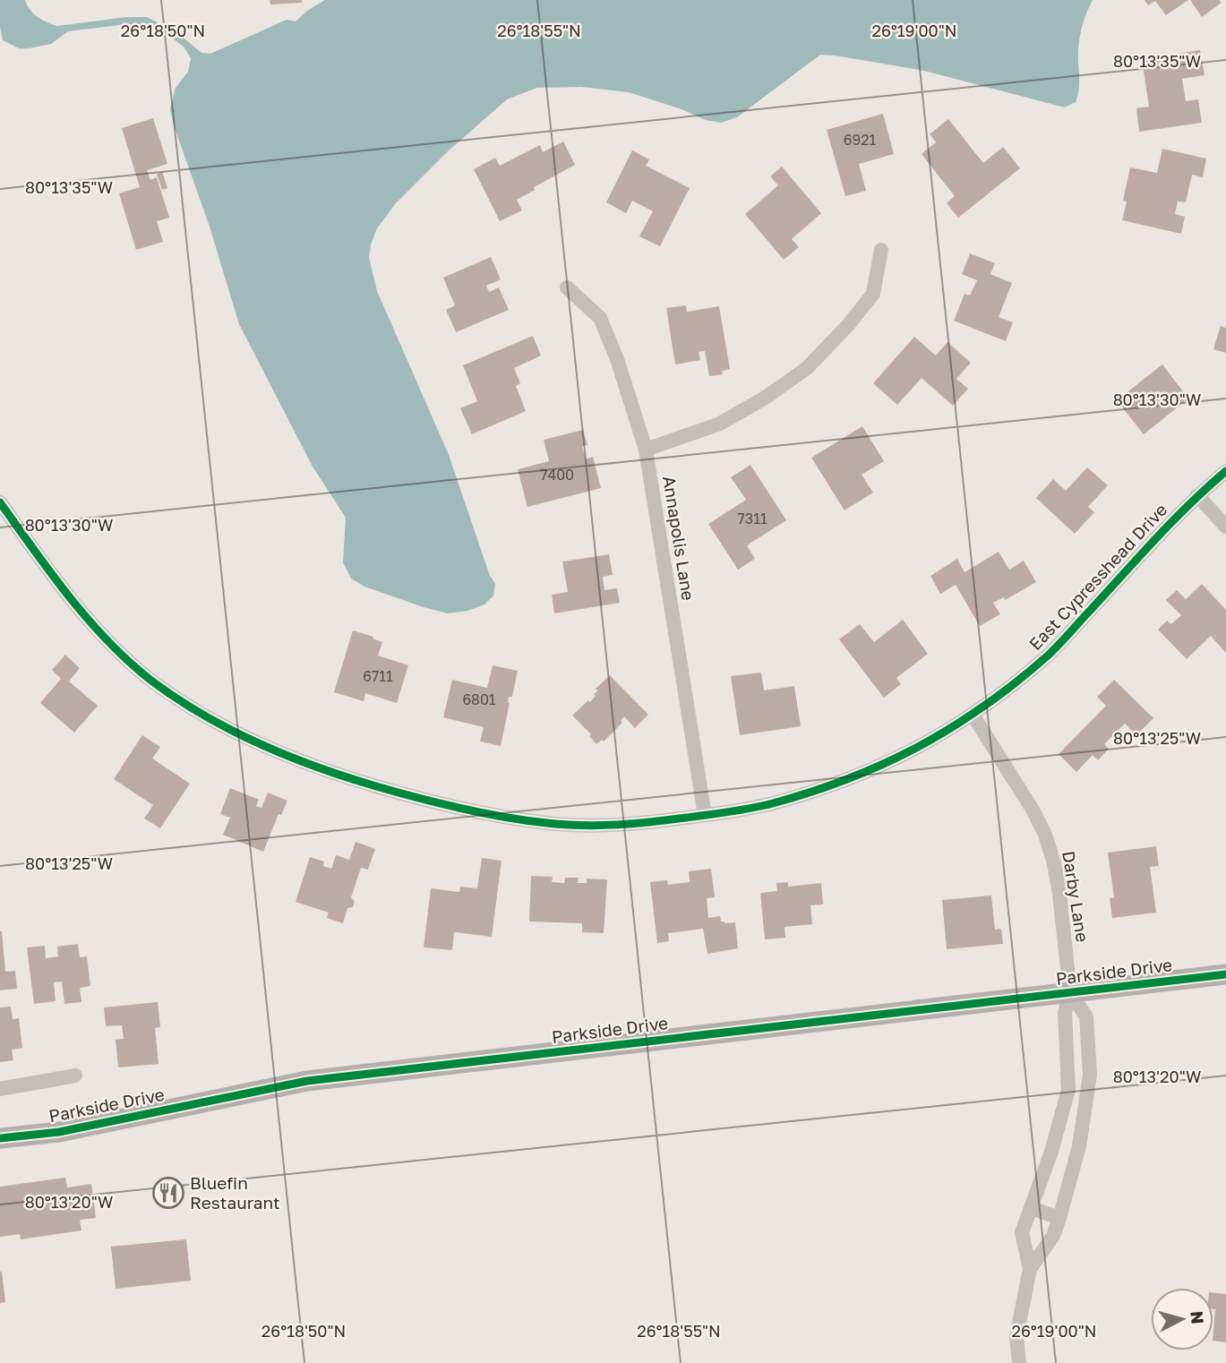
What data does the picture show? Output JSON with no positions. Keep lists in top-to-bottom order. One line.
{"streets":{"street":["Annapolis Lane","East Cypresshead Drive","Darby Lane","Parkside Drive"]},"crossings":[["Annapolis Lane","East Cypresshead Drive"],["East Cypresshead Drive","Darby Lane"],["Darby Lane","Parkside Drive"]],"places":{"restaurant":["Bluefin Restaurant"]},"house_numbers":["6921","7400","7311","6711","6801"],"north":"right","coordinates":["26°18'50\"N","26°18'55\"N","26°19'00\"N","80°13'35\"W","80°13'30\"W","80°13'25\"W","80°13'20\"W"]}
